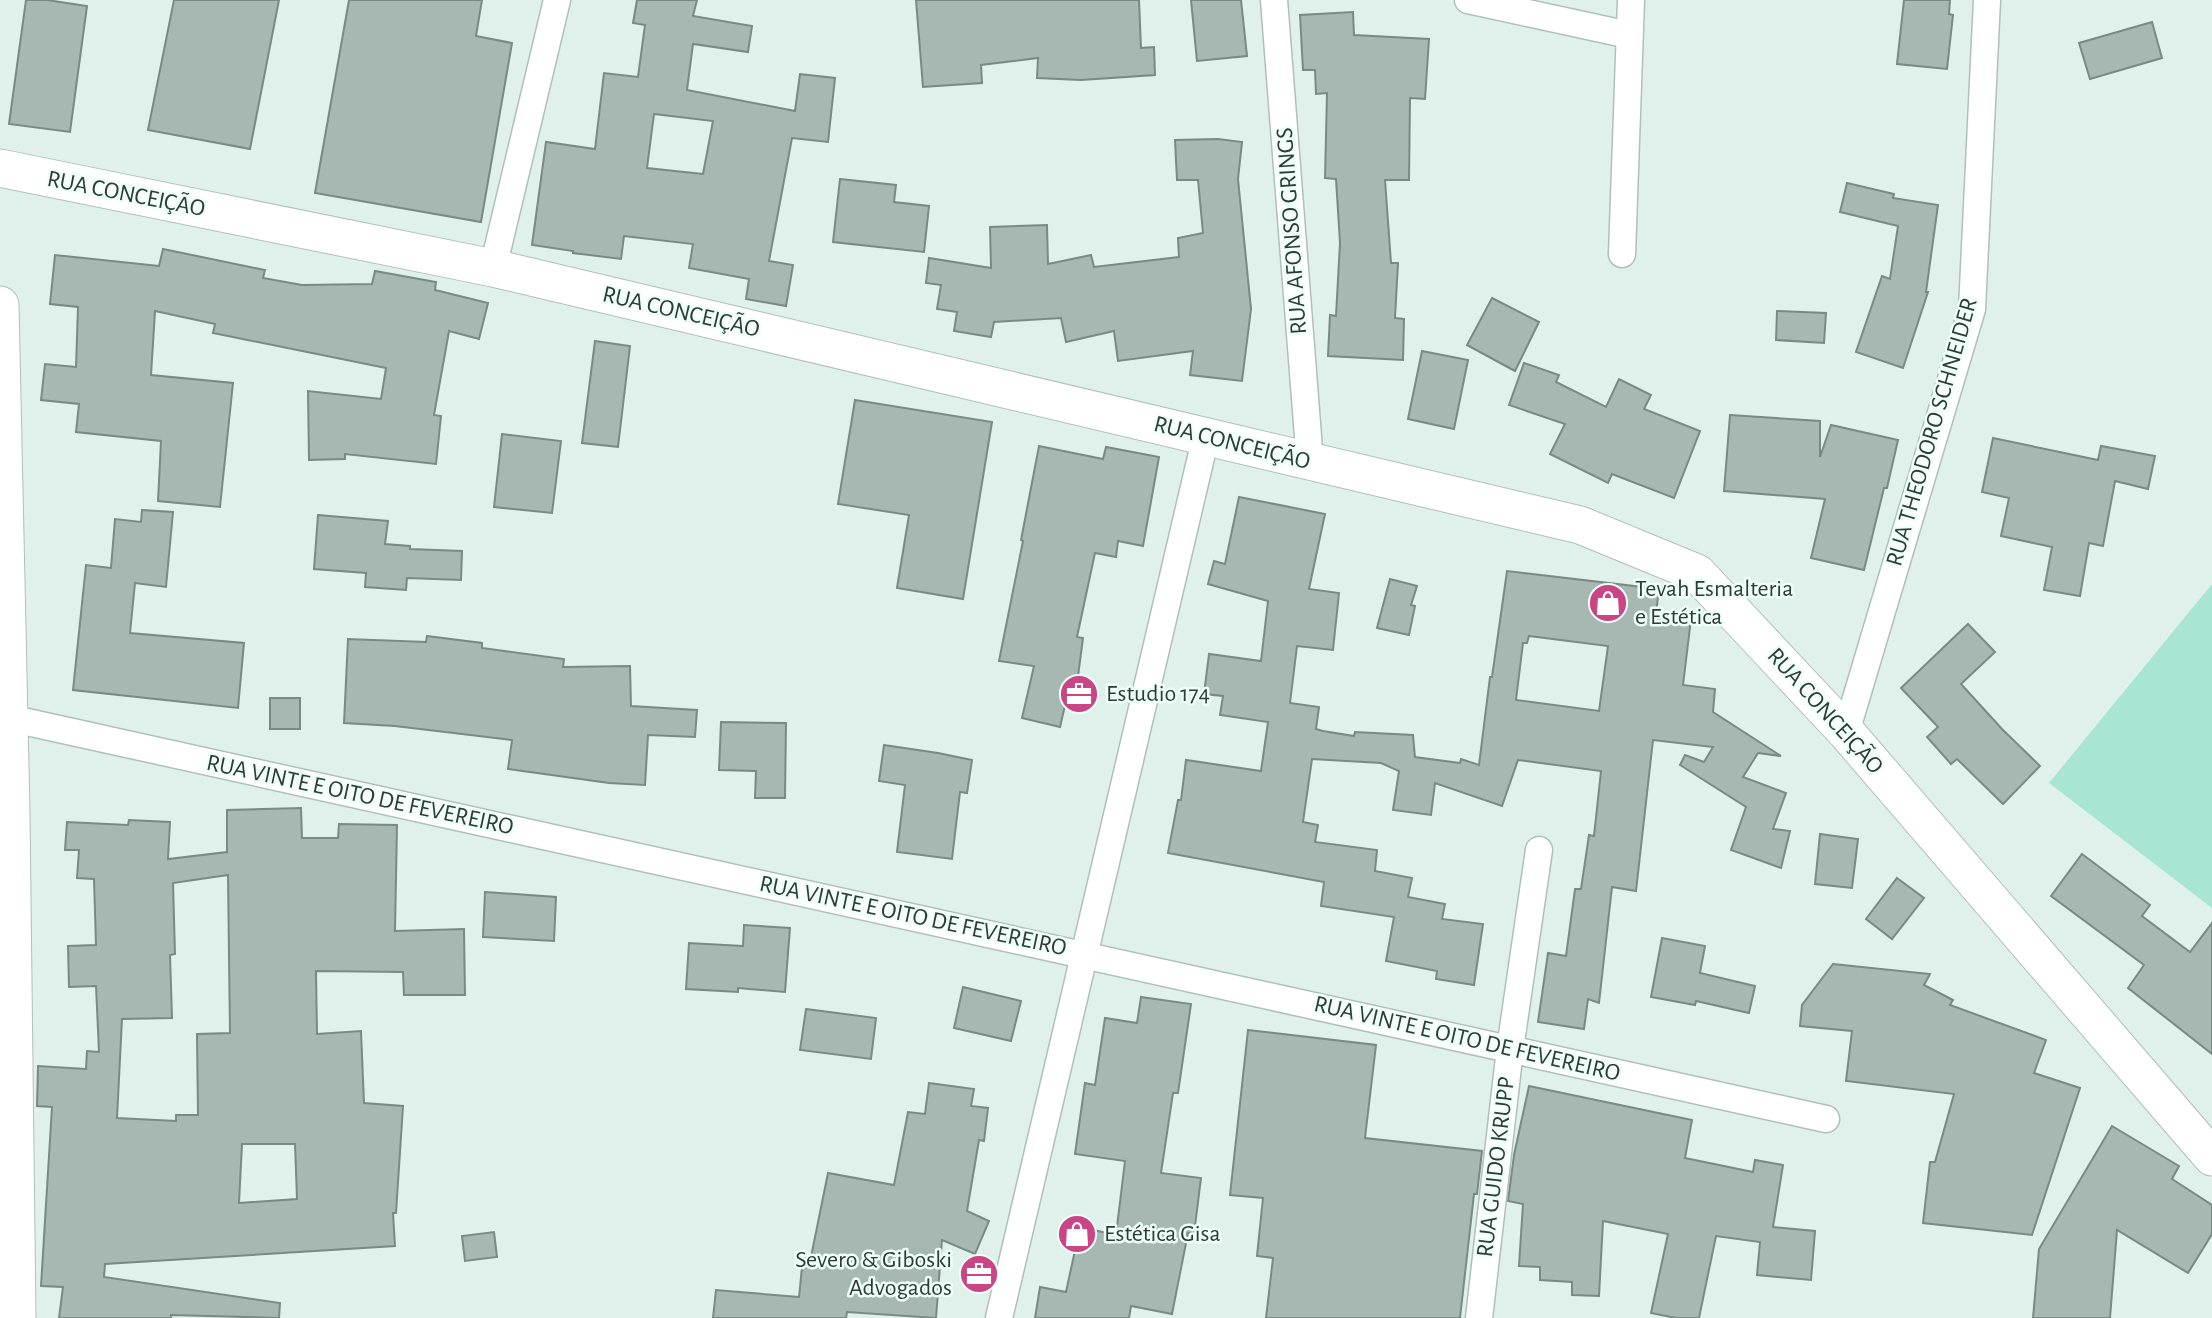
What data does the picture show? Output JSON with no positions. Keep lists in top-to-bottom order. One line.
{"streets":{"main road":["RUA CONCEIÇÃO"],"street":["RUA AFONSO GRINGS","RUA THEODORO SCHNEIDER","RUA VINTE E OITO DE FEVEREIRO","RUA GUIDO KRUPP"]},"crossings":[["RUA CONCEIÇÃO","RUA AFONSO GRINGS"],["RUA CONCEIÇÃO","RUA THEODORO SCHNEIDER"],["RUA VINTE E OITO DE FEVEREIRO","RUA GUIDO KRUPP"]],"places":{"shop":["Tevah Esmalteria e Estética","Estética Gisa"],"office":["Estudio 174","Severo & Giboski Advogados"]}}
